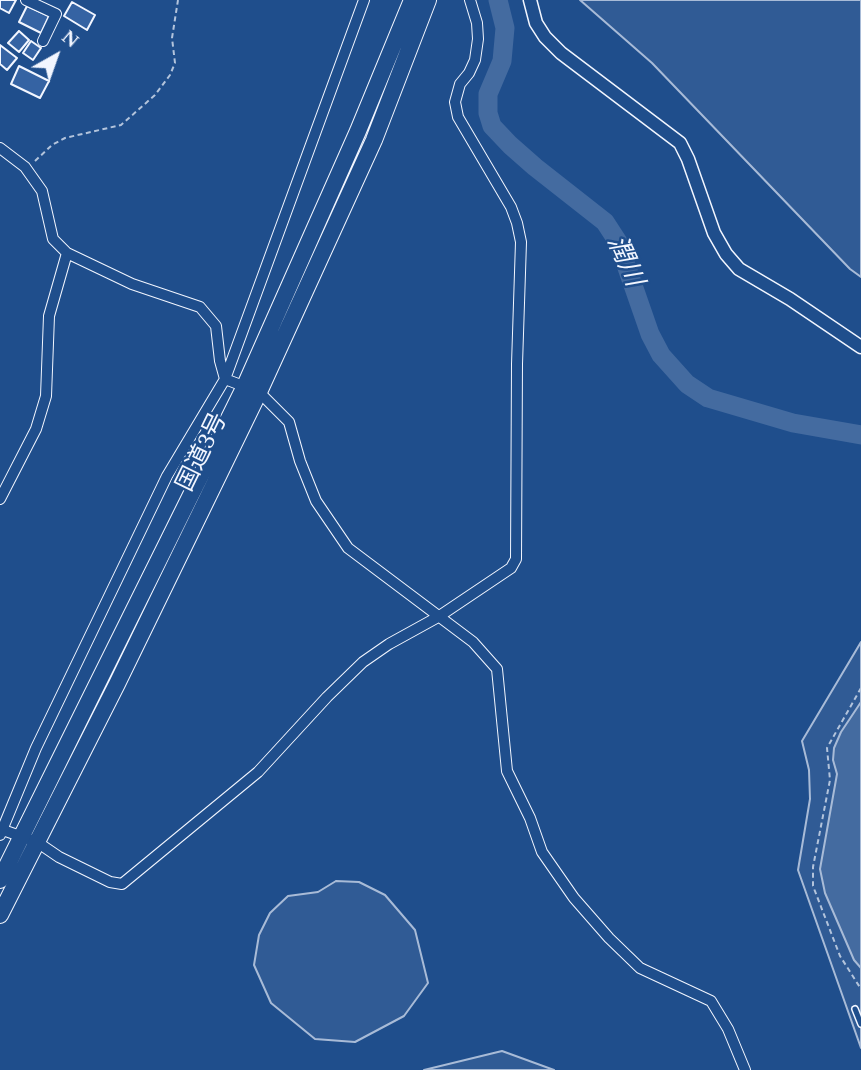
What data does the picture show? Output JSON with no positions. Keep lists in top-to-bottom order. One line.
{"streets":{"highway":["国道3号"]},"water":["潤川"],"north":"top right"}
